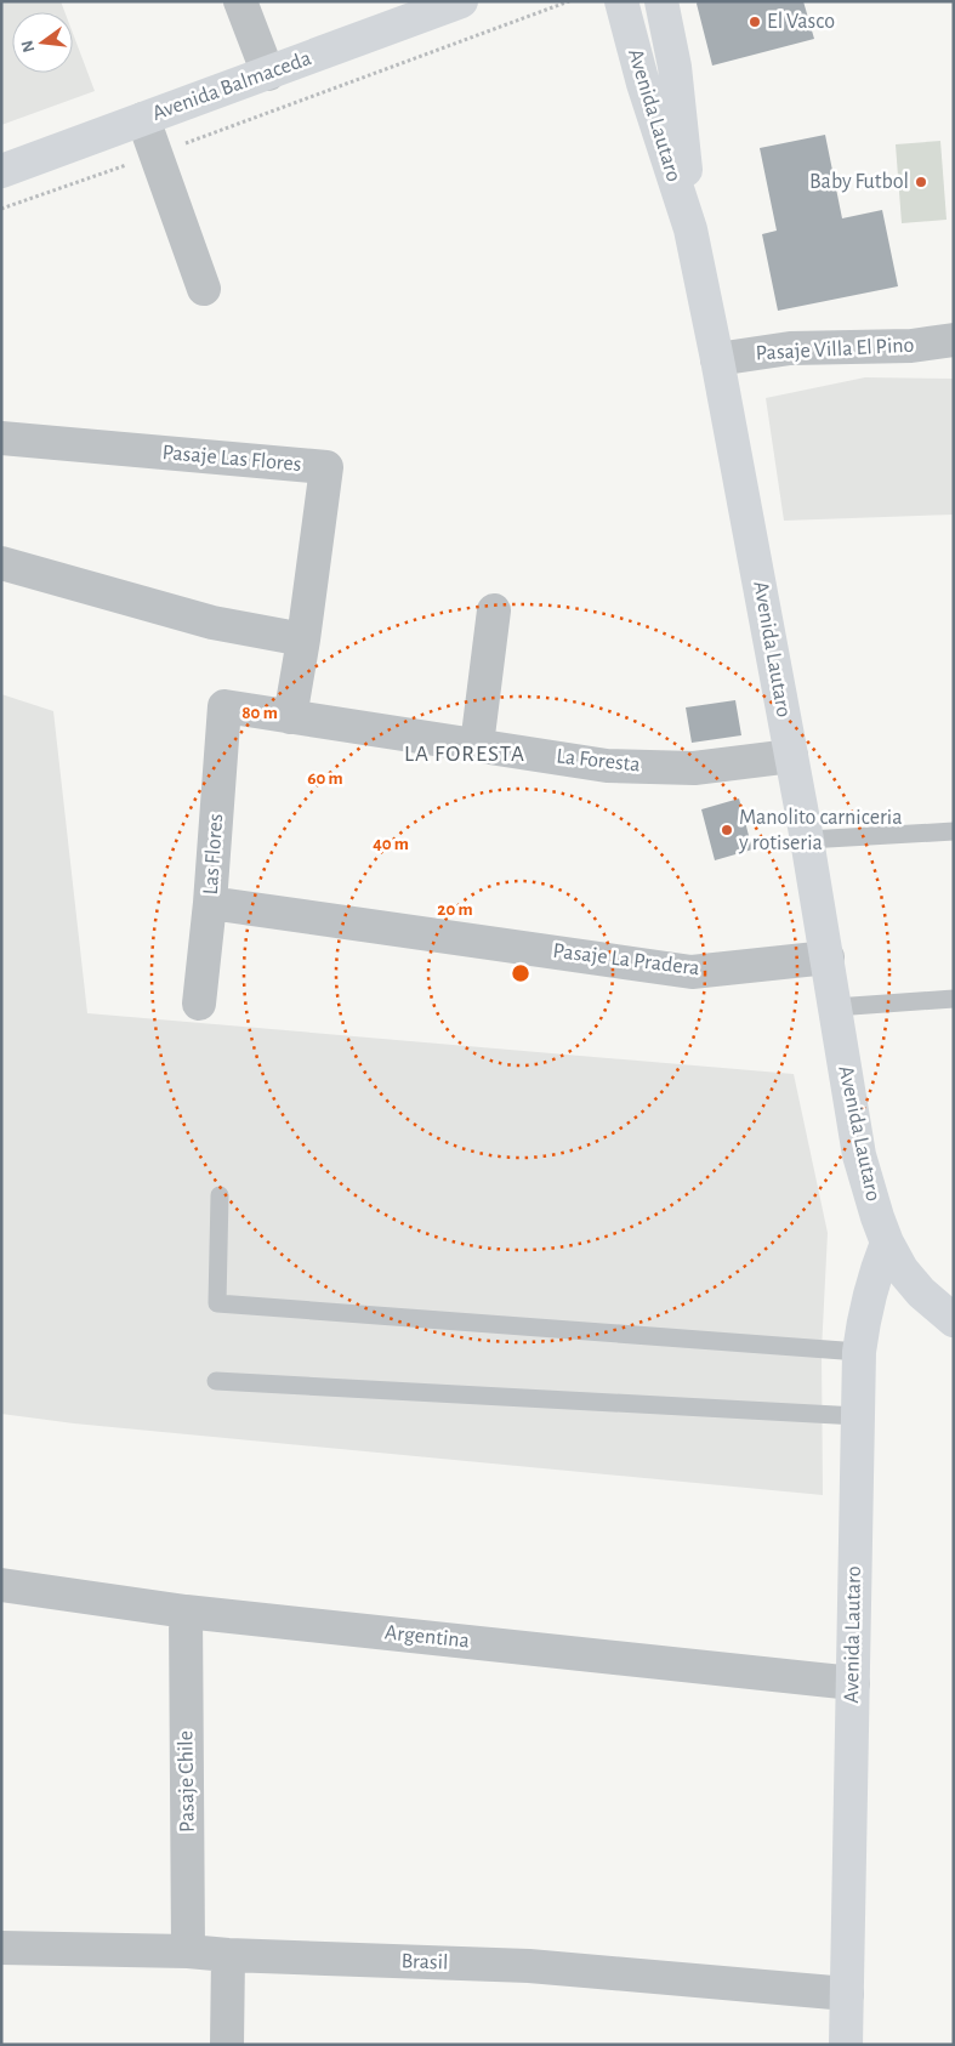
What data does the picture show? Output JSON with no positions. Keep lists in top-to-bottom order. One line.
{"streets":{"street":["Avenida Balmaceda","Avenida Lautaro","Pasaje Villa El Pino","Pasaje Las Flores","La Foresta","Las Flores","Pasaje La Pradera","Argentina","Pasaje Chile","Brasil"]},"crossings":[["Avenida Lautaro","Pasaje Villa El Pino"],["Avenida Lautaro","La Foresta"],["Avenida Lautaro","Pasaje La Pradera"],["Avenida Lautaro","Argentina"],["Avenida Lautaro","Brasil"],["Pasaje Las Flores","La Foresta"],["La Foresta","Las Flores"],["Las Flores","Pasaje La Pradera"],["Argentina","Pasaje Chile"],["Pasaje Chile","Brasil"]],"districts":["LA FORESTA"],"places":["El Vasco","Baby Futbol","Manolito carniceria y rotiseria"],"north":"left","rings":["80 m","60 m","40 m","20 m"]}
